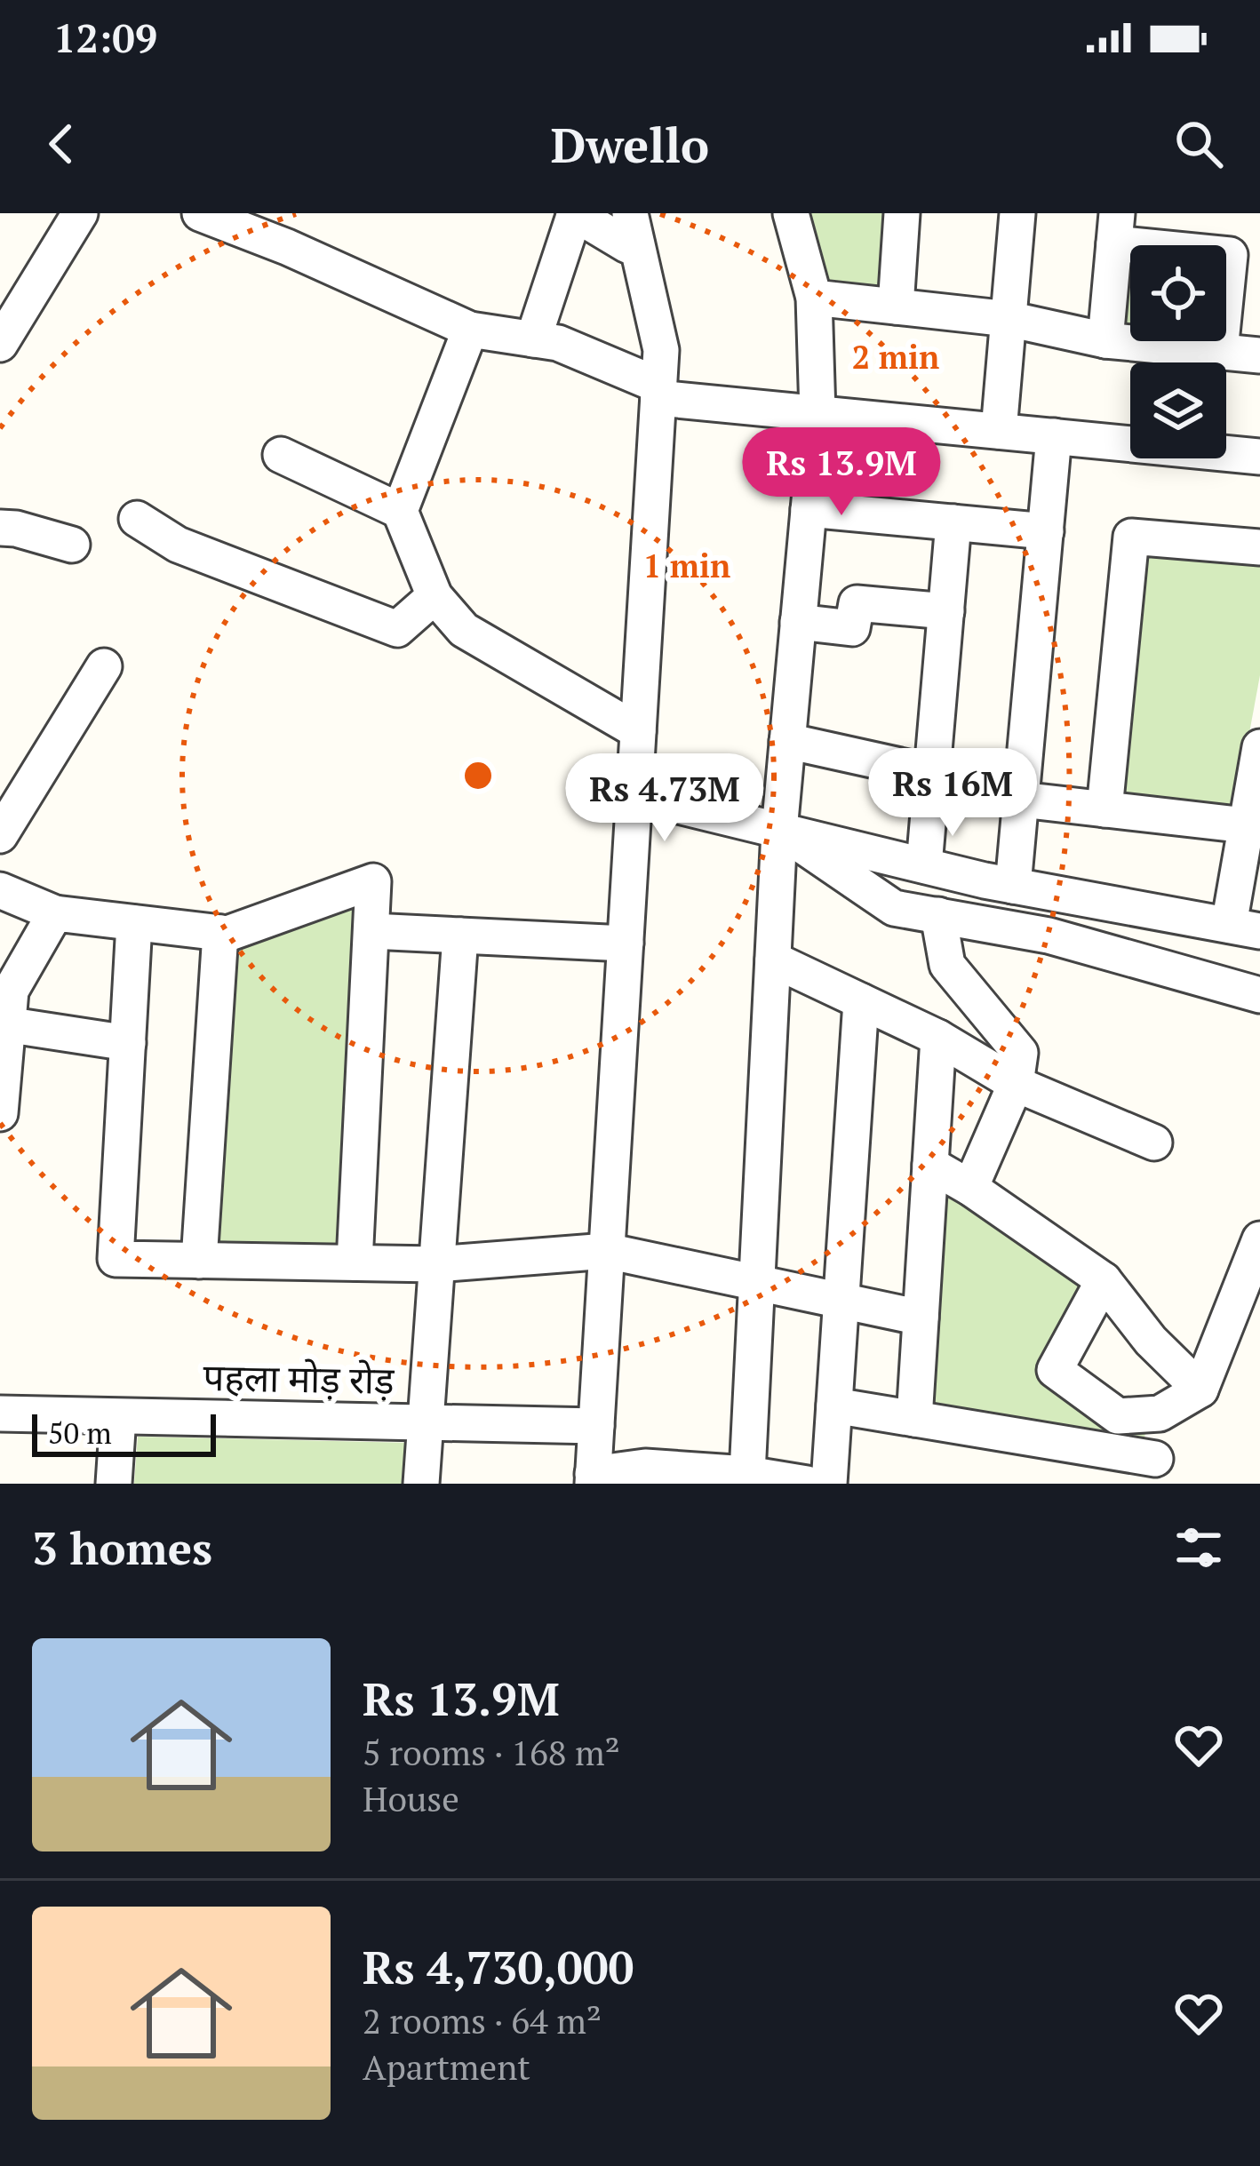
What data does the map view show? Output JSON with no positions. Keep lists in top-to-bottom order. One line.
{"streets":{"street":["पहला मोड़ रोड़"]},"scale_bar":"50 m","page":{"status":"12:09","header":"Dwello","price":["Rs 13.9M","Rs 16M","Rs 4.73M"],"scale":"50 m","heading":"3 homes","list":[{"name":"Rs 13.9M","note":"5 rooms · 168 m² · House"},{"name":"Rs 4,730,000","note":"2 rooms · 64 m² · Apartment"}]},"rings":["2 min","1 min"]}
